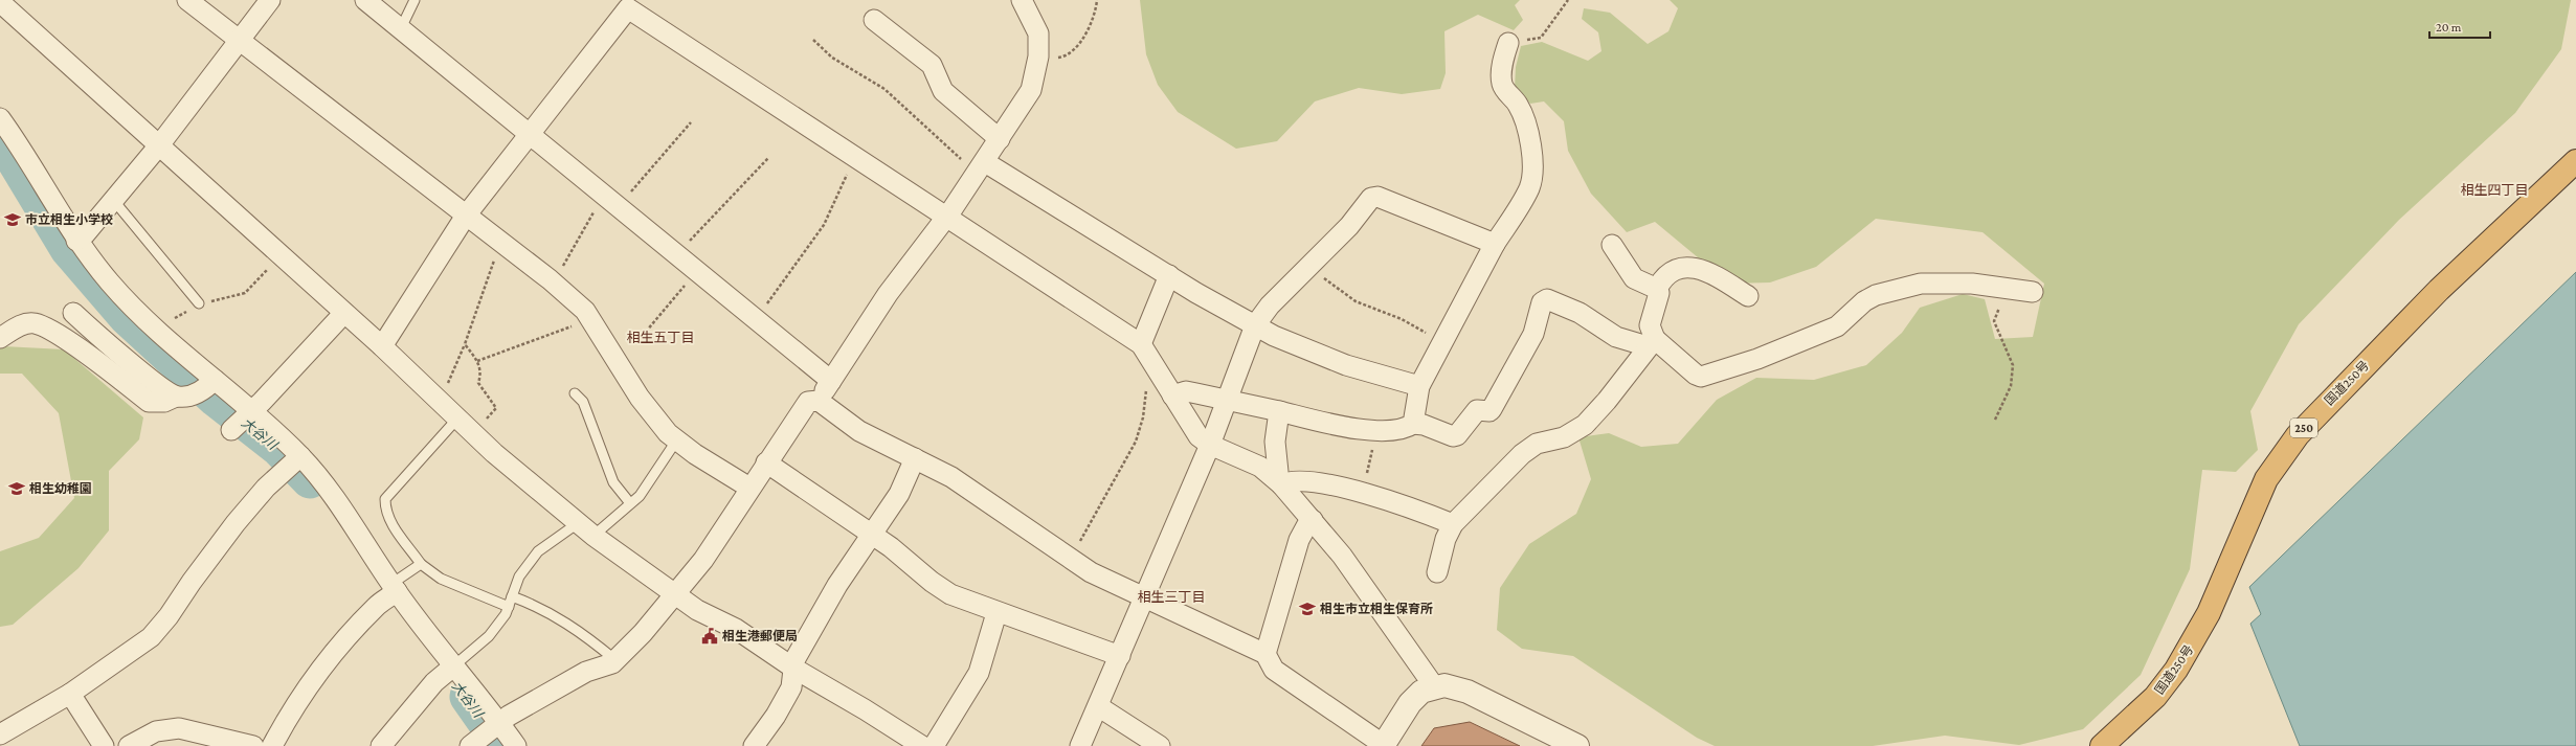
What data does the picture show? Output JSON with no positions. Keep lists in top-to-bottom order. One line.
{"streets":{"highway":["国道250号","250"]},"districts":["相生四丁目","相生五丁目","相生三丁目"],"water":["大谷川"],"places":{"school or university":["市立相生小学校","相生幼稚園","相生市立相生保育所"],"public building":["相生港郵便局"]},"scale_bar":"20 m"}
